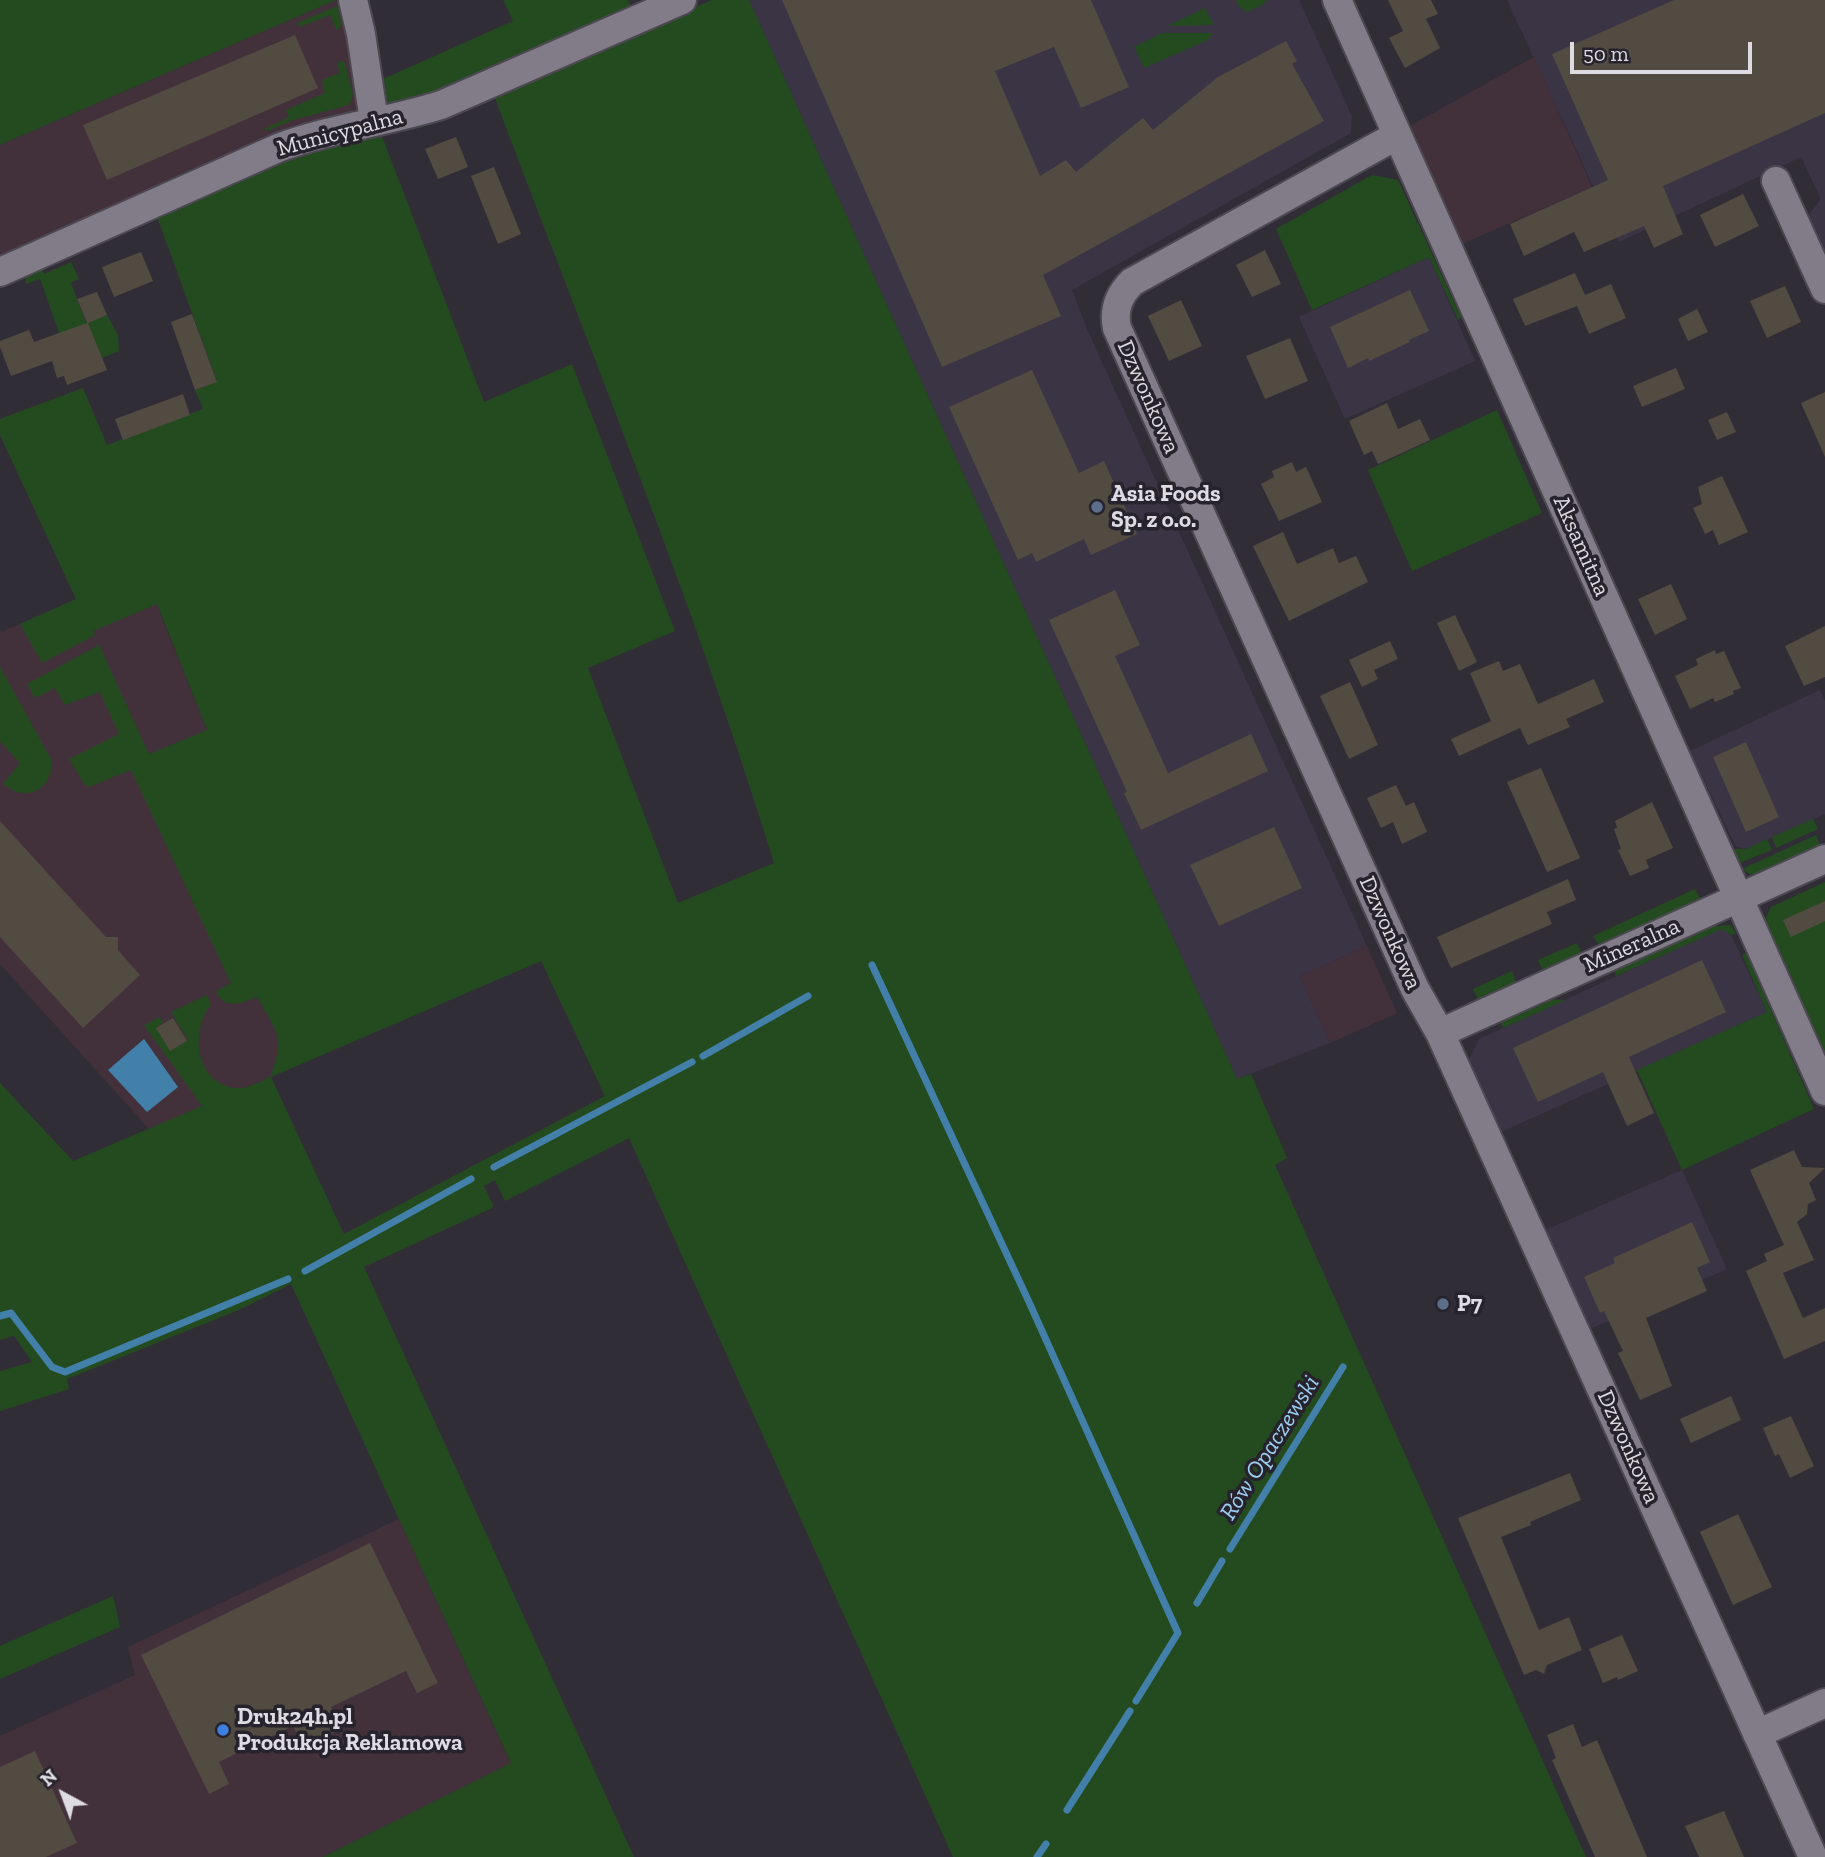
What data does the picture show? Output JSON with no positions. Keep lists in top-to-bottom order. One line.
{"streets":{"street":["Municypalna","Dzwonkowa","Aksamitna","Mineralna"]},"crossings":[["Dzwonkowa","Aksamitna"],["Dzwonkowa","Mineralna"],["Aksamitna","Mineralna"]],"water":["Rów Opaczewski"],"places":["Asia Foods Sp. z o.o.","P7","Druk24h.pl Produkcja Reklamowa"],"scale_bar":"50 m","north":"top left"}
